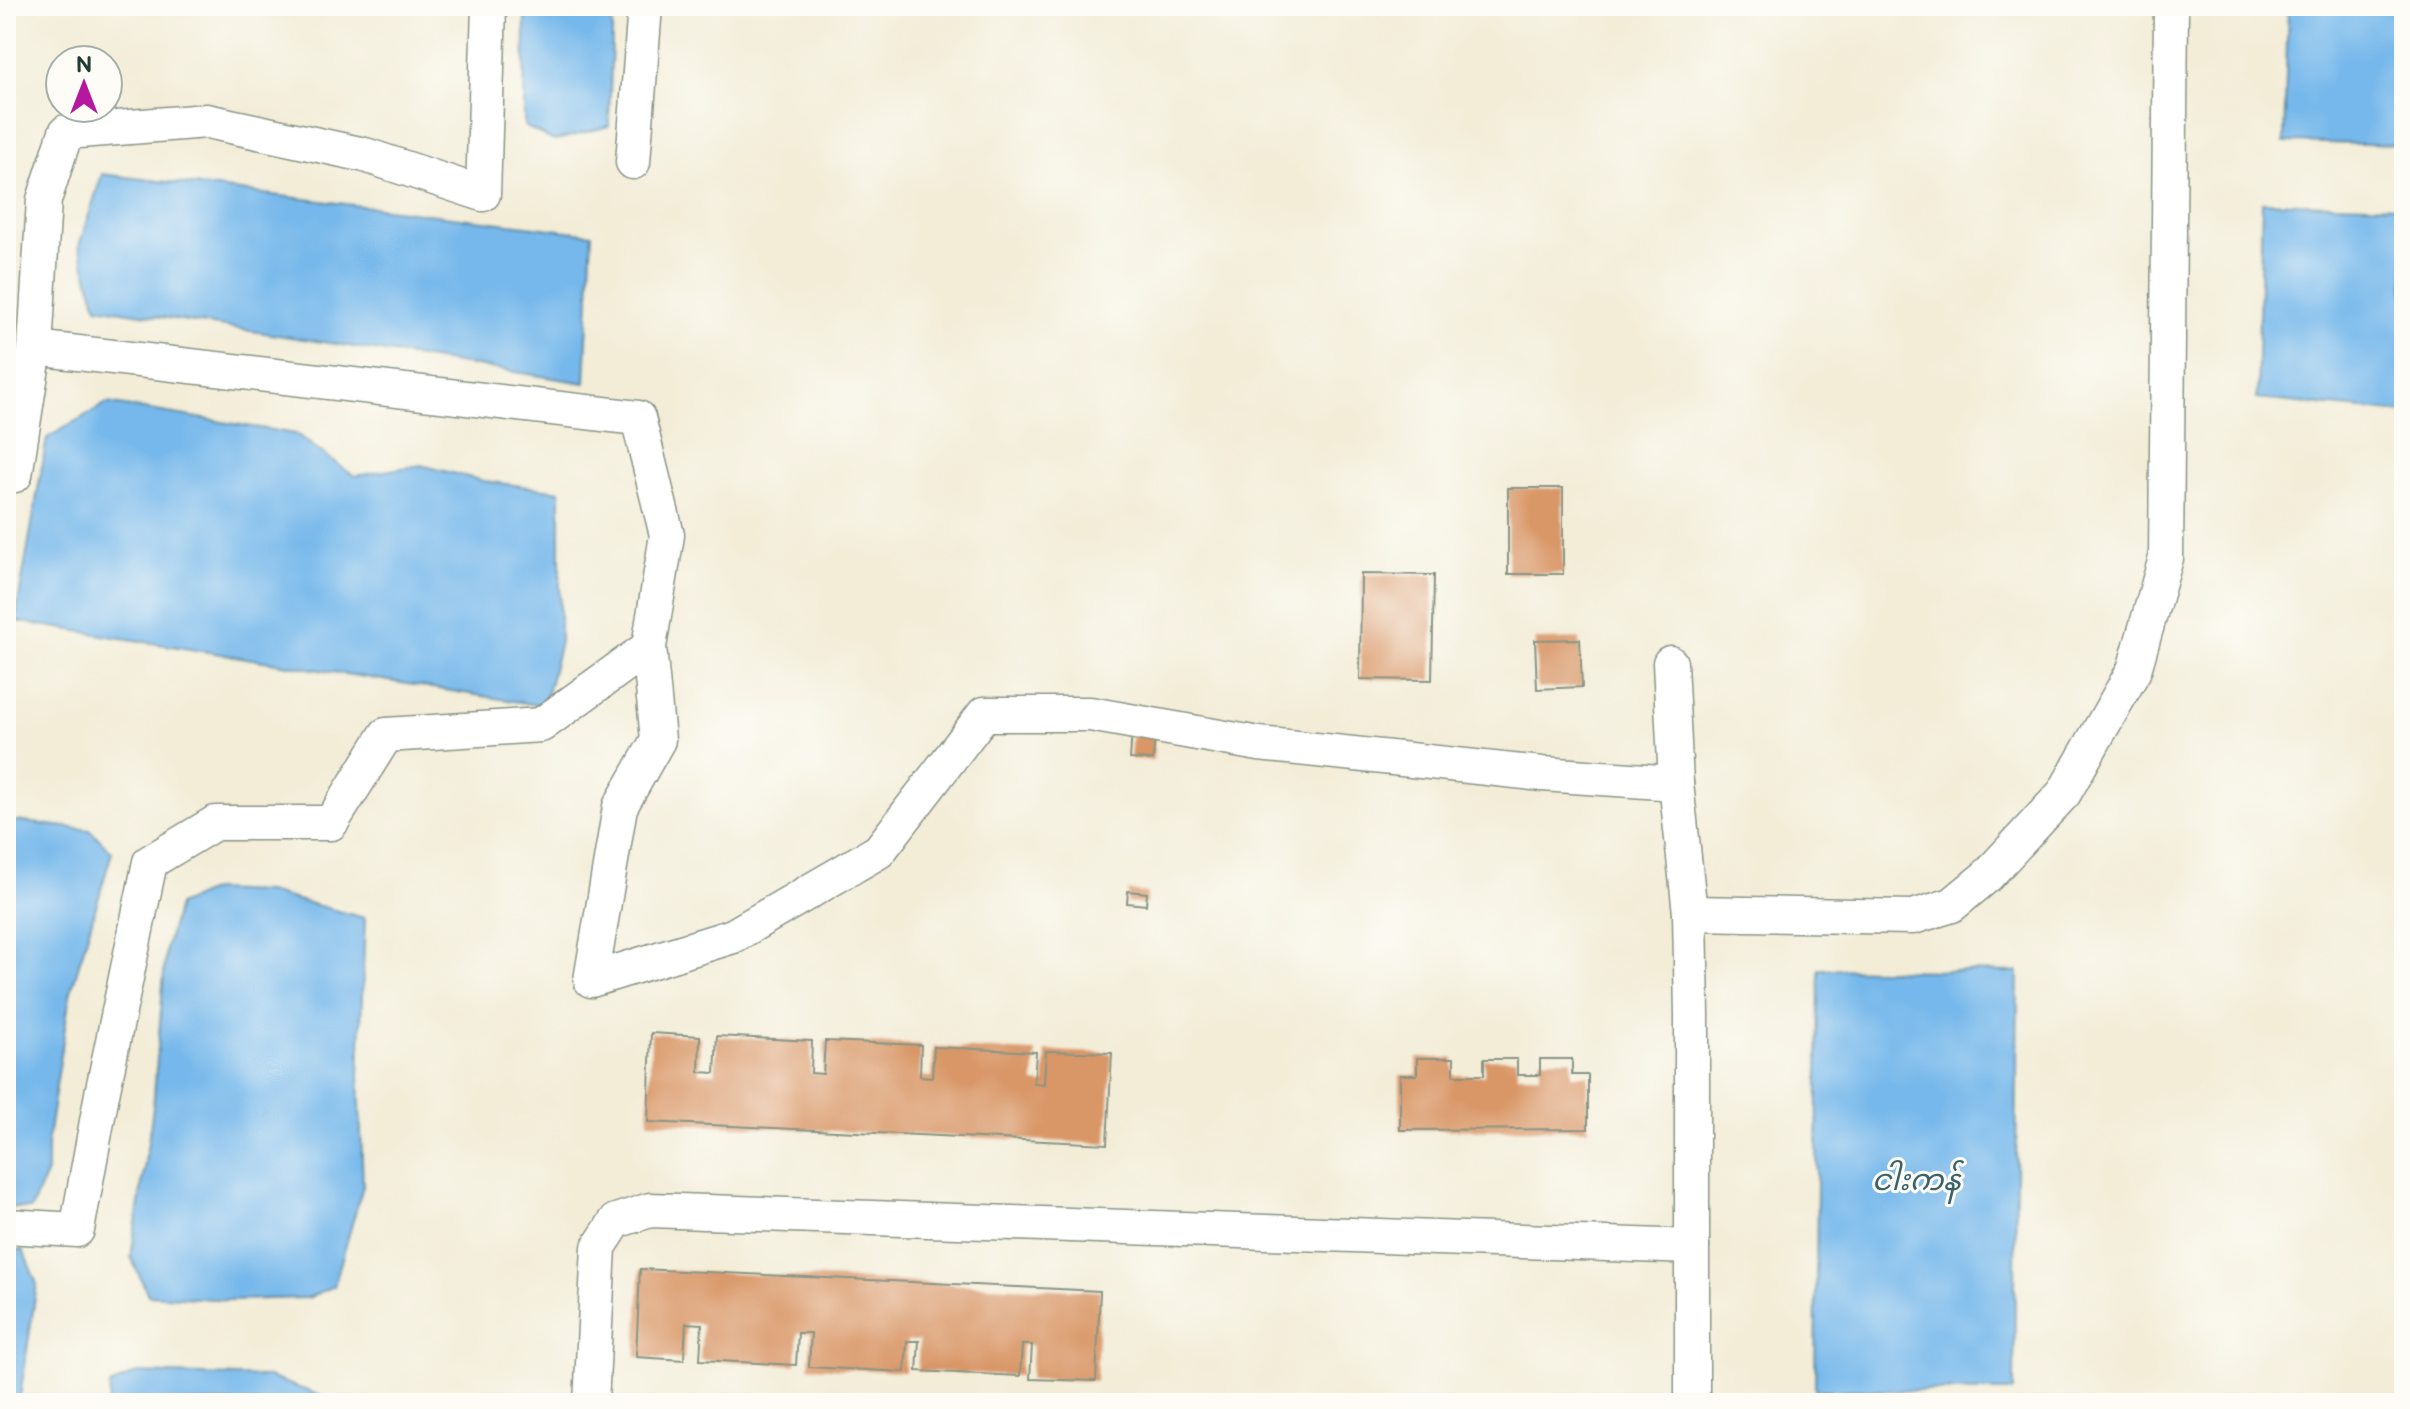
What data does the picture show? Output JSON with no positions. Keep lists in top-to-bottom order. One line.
{"water":["ငါးကန်"],"north":"top"}
